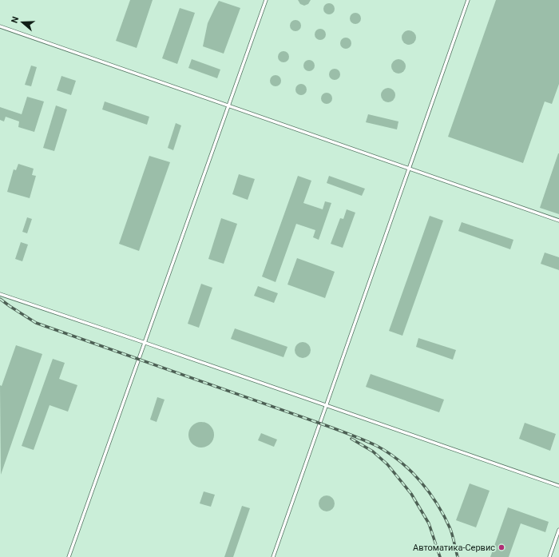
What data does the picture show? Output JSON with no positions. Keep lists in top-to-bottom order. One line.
{"places":["Автоматика-Сервис"],"north":"left"}
